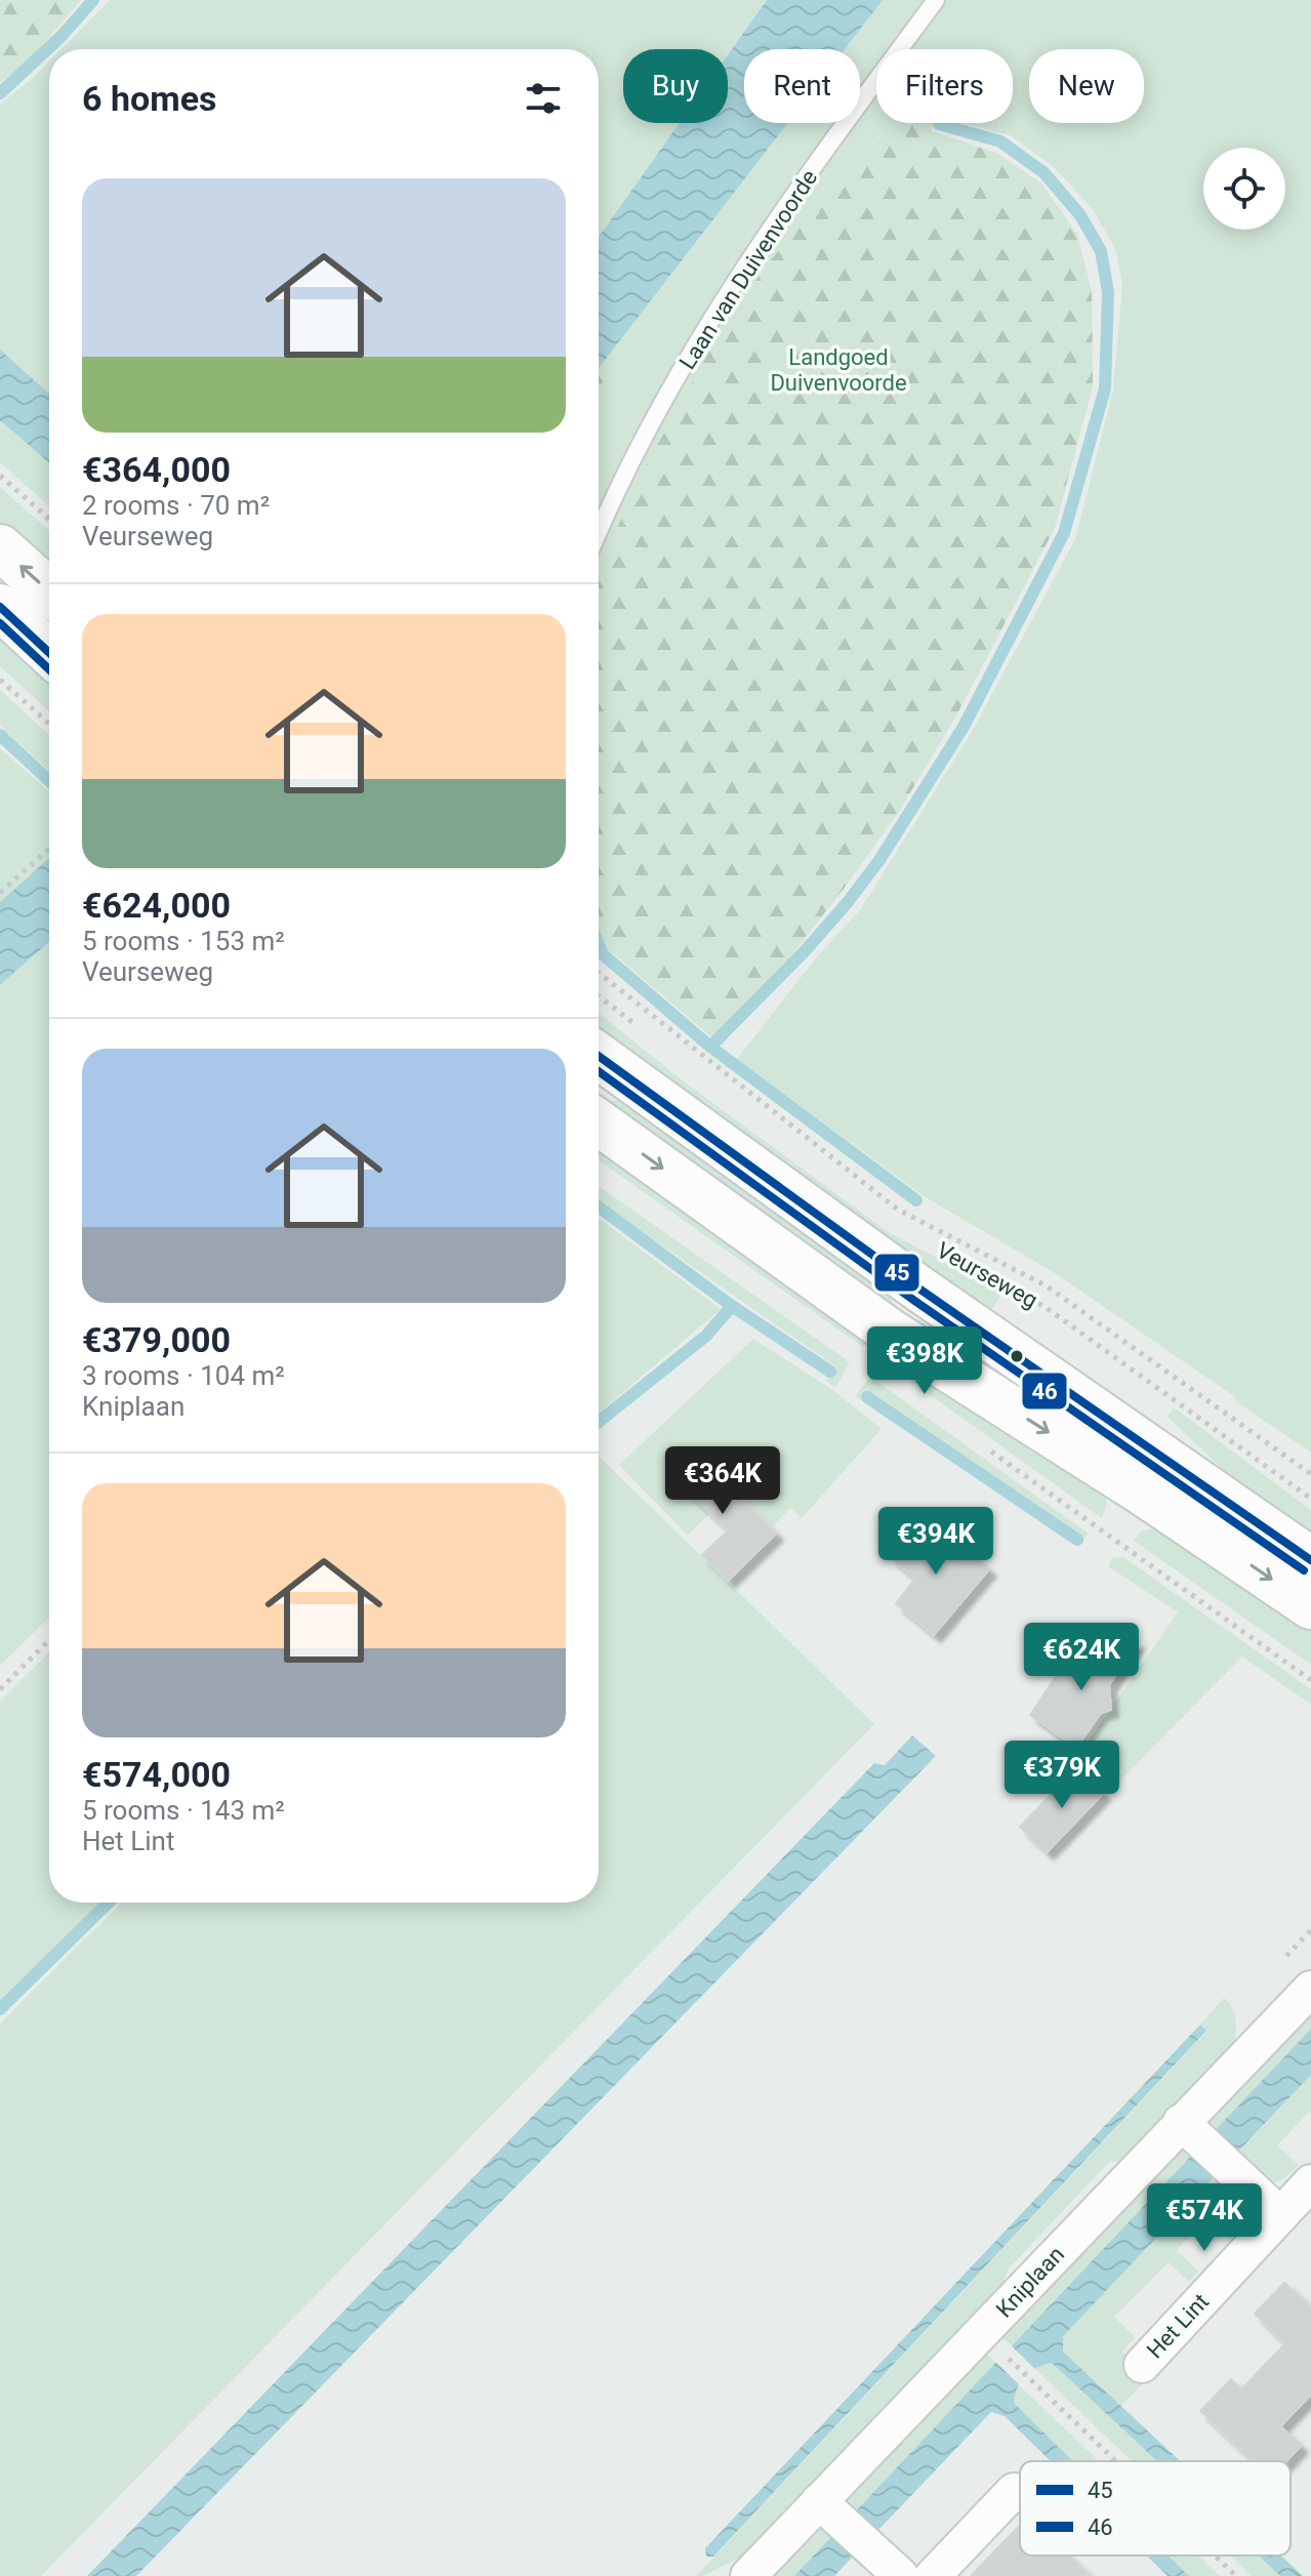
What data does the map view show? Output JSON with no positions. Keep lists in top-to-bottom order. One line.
{"streets":{"main road":["Veurseweg"],"street":["Kniplaan","Het Lint"],"lane":["Laan van Duivenvoorde"]},"parks":["Landgoed Duivenvoorde"],"lines":["transit line 45","transit line 46"],"legend":["45","46"],"page":{"chip":["Buy","Rent","Filters","New"],"heading":"6 homes","list":[{"name":"€364,000","note":"2 rooms · 70 m² · Veurseweg"},{"name":"€624,000","note":"5 rooms · 153 m² · Veurseweg"},{"name":"€379,000","note":"3 rooms · 104 m² · Kniplaan"},{"name":"€574,000","note":"5 rooms · 143 m² · Het Lint"}],"price":["€398K","€364K","€394K","€624K","€379K","€574K"]}}
